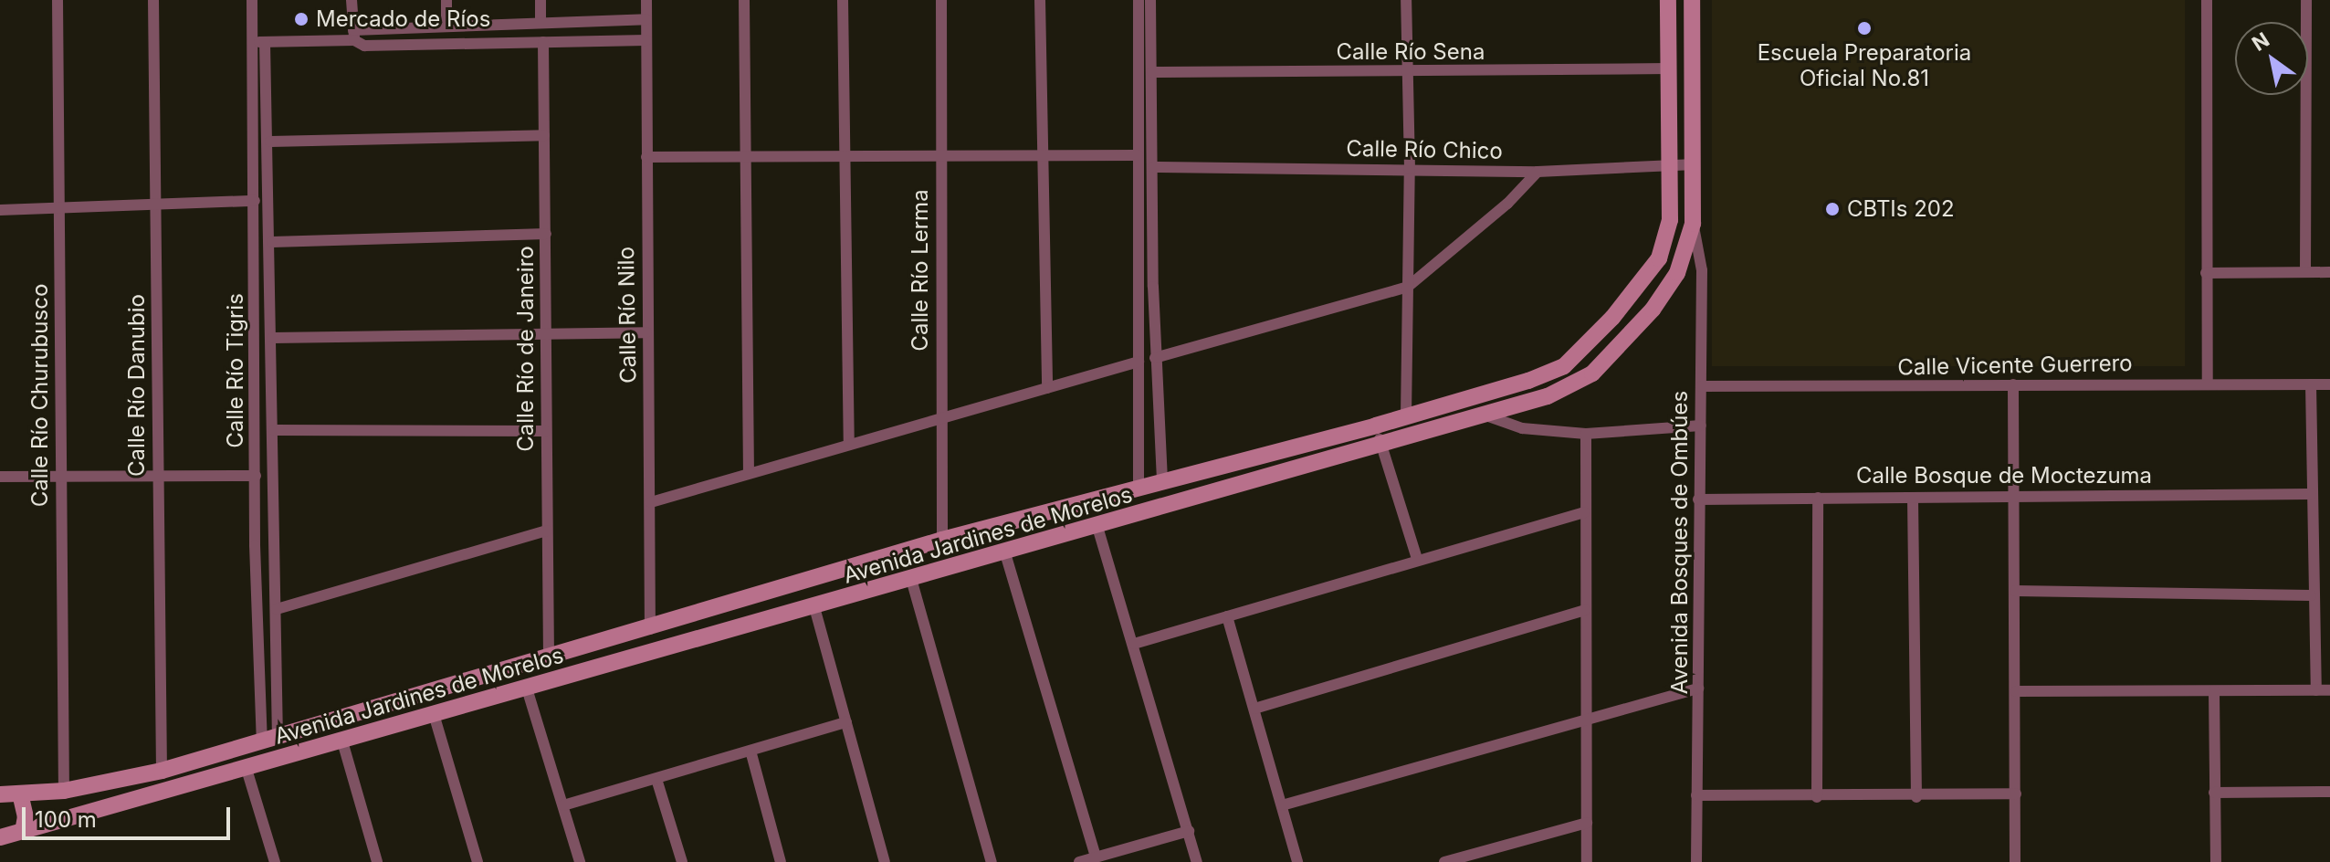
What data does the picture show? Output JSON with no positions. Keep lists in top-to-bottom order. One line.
{"streets":{"main road":["Avenida Jardines de Morelos"],"street":["Calle Río Sena","Calle Río Chico","Calle Río Lerma","Calle Río Nilo","Calle Río de Janeiro","Calle Vicente Guerrero","Calle Río Tigris","Calle Río Danubio","Calle Río Churubusco","Calle Bosque de Moctezuma","Avenida Bosques de Ombúes"]},"crossings":[["Calle Río Sena","Avenida Jardines de Morelos"],["Calle Río Chico","Avenida Jardines de Morelos"],["Calle Río Lerma","Avenida Jardines de Morelos"],["Calle Río Nilo","Avenida Jardines de Morelos"],["Calle Río de Janeiro","Avenida Jardines de Morelos"],["Calle Vicente Guerrero","Avenida Bosques de Ombúes"],["Calle Río Tigris","Avenida Jardines de Morelos"],["Calle Río Danubio","Avenida Jardines de Morelos"],["Calle Río Churubusco","Avenida Jardines de Morelos"],["Calle Bosque de Moctezuma","Avenida Bosques de Ombúes"],["Avenida Jardines de Morelos","Avenida Bosques de Ombúes"]],"places":["Mercado de Ríos","Escuela Preparatoria Oficial No.81","CBTIs 202"],"scale_bar":"100 m","north":"top left"}
